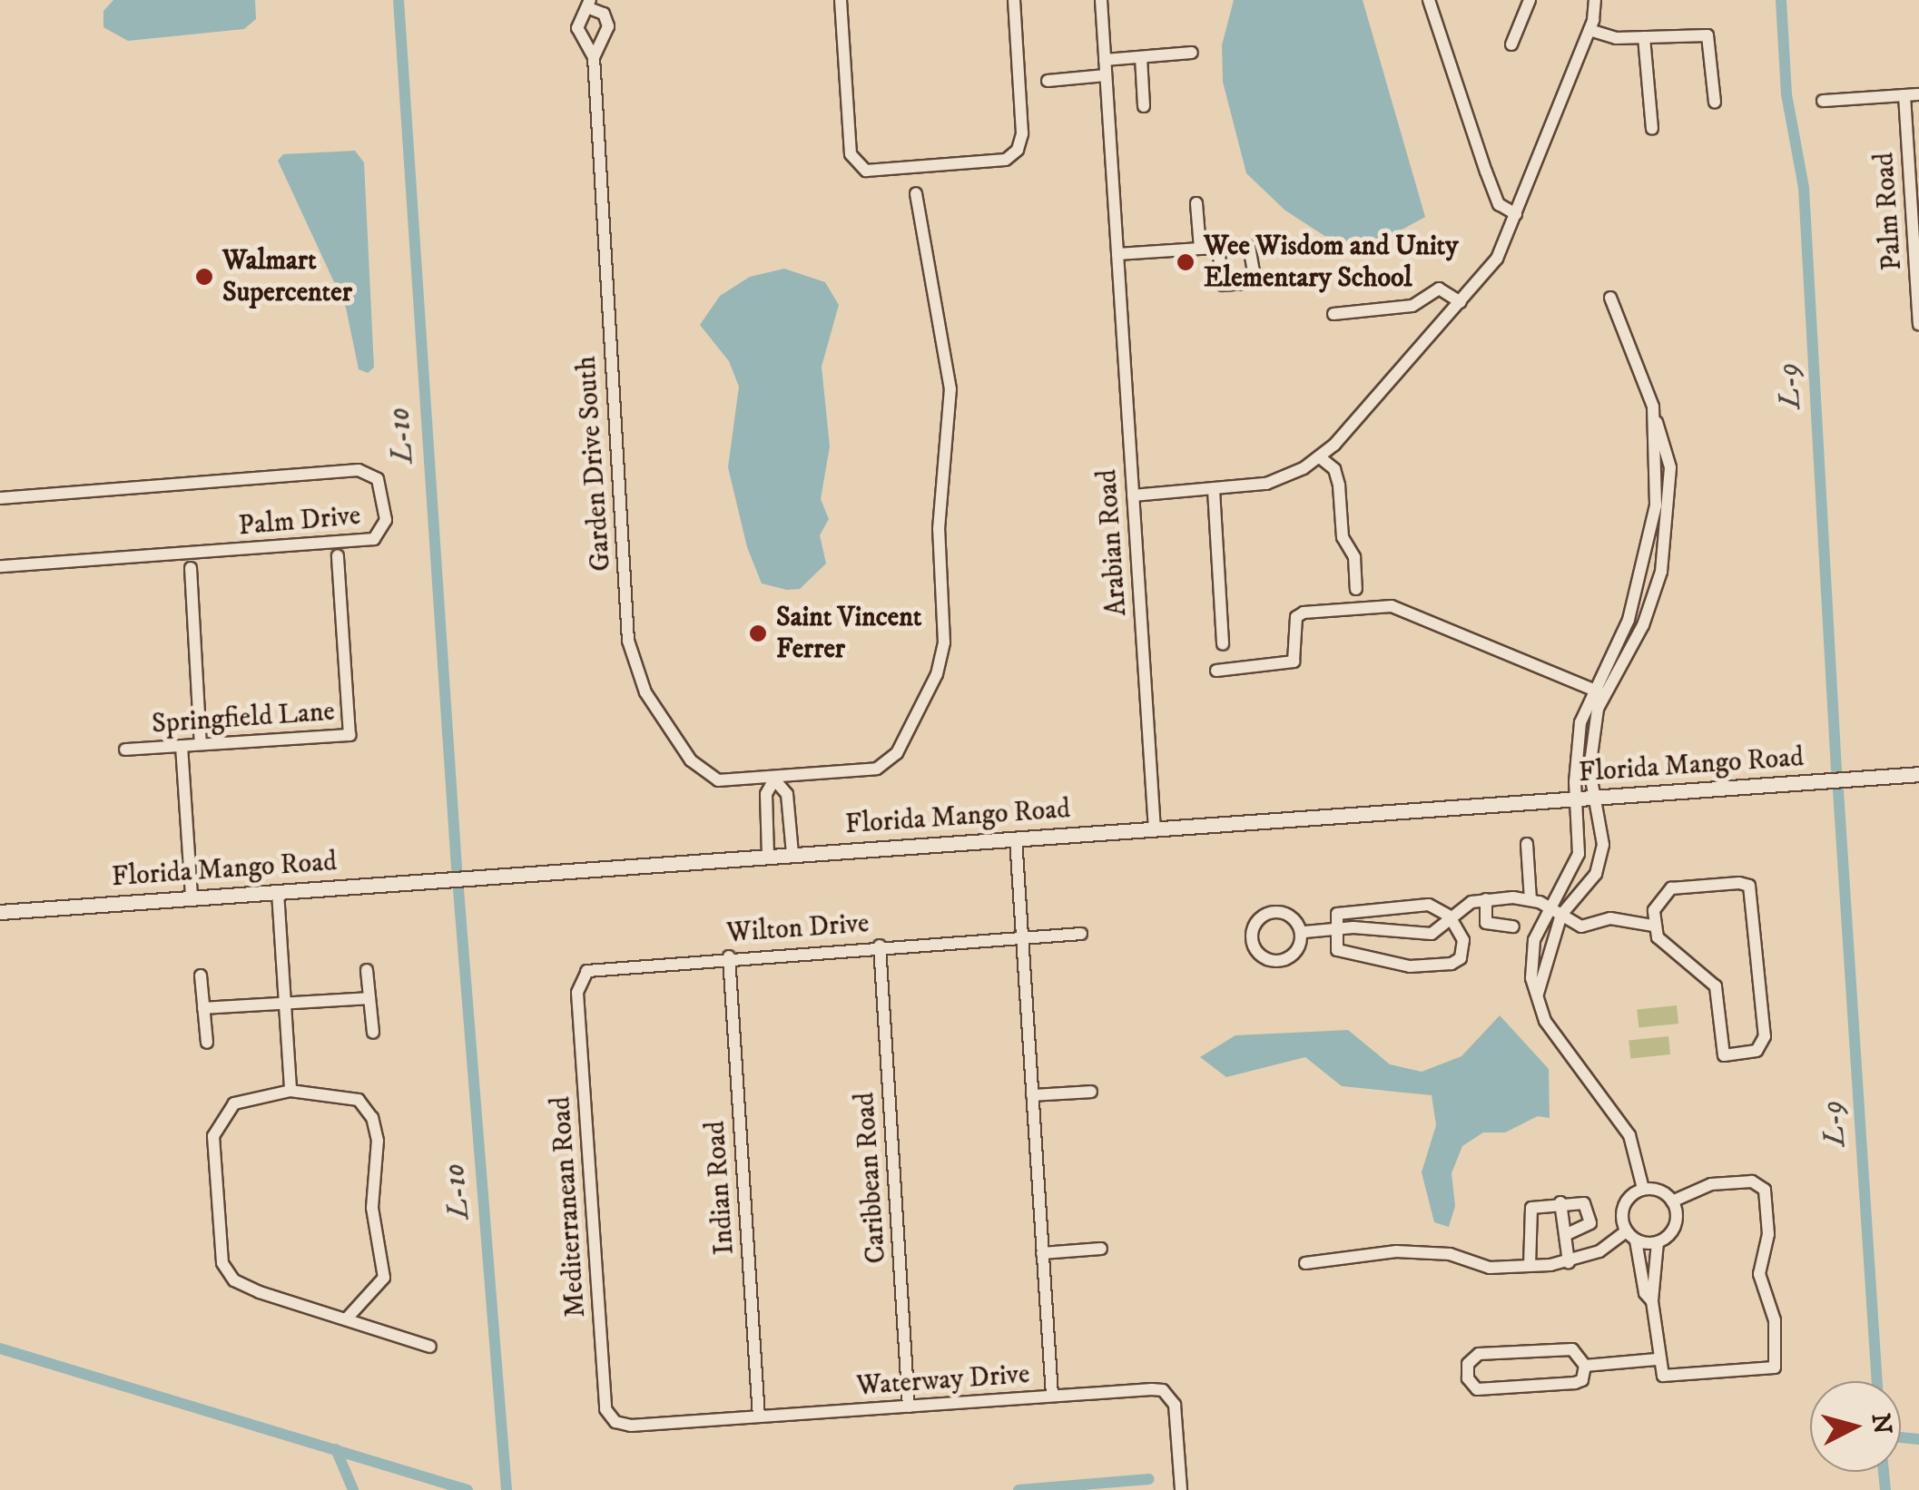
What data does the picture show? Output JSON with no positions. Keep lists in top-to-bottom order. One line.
{"streets":{"street":["Palm Road","Garden Drive South","Palm Drive","Arabian Road","Springfield Lane","Florida Mango Road","Wilton Drive","Caribbean Road","Indian Road","Mediterranean Road","Waterway Drive"]},"crossings":[["Arabian Road","Florida Mango Road"],["Wilton Drive","Caribbean Road"],["Wilton Drive","Indian Road"],["Wilton Drive","Mediterranean Road"],["Caribbean Road","Waterway Drive"],["Indian Road","Waterway Drive"],["Mediterranean Road","Waterway Drive"]],"water":["L-9","L-10"],"places":["Wee Wisdom and Unity Elementary School","Walmart Supercenter","Saint Vincent Ferrer"],"north":"right"}
